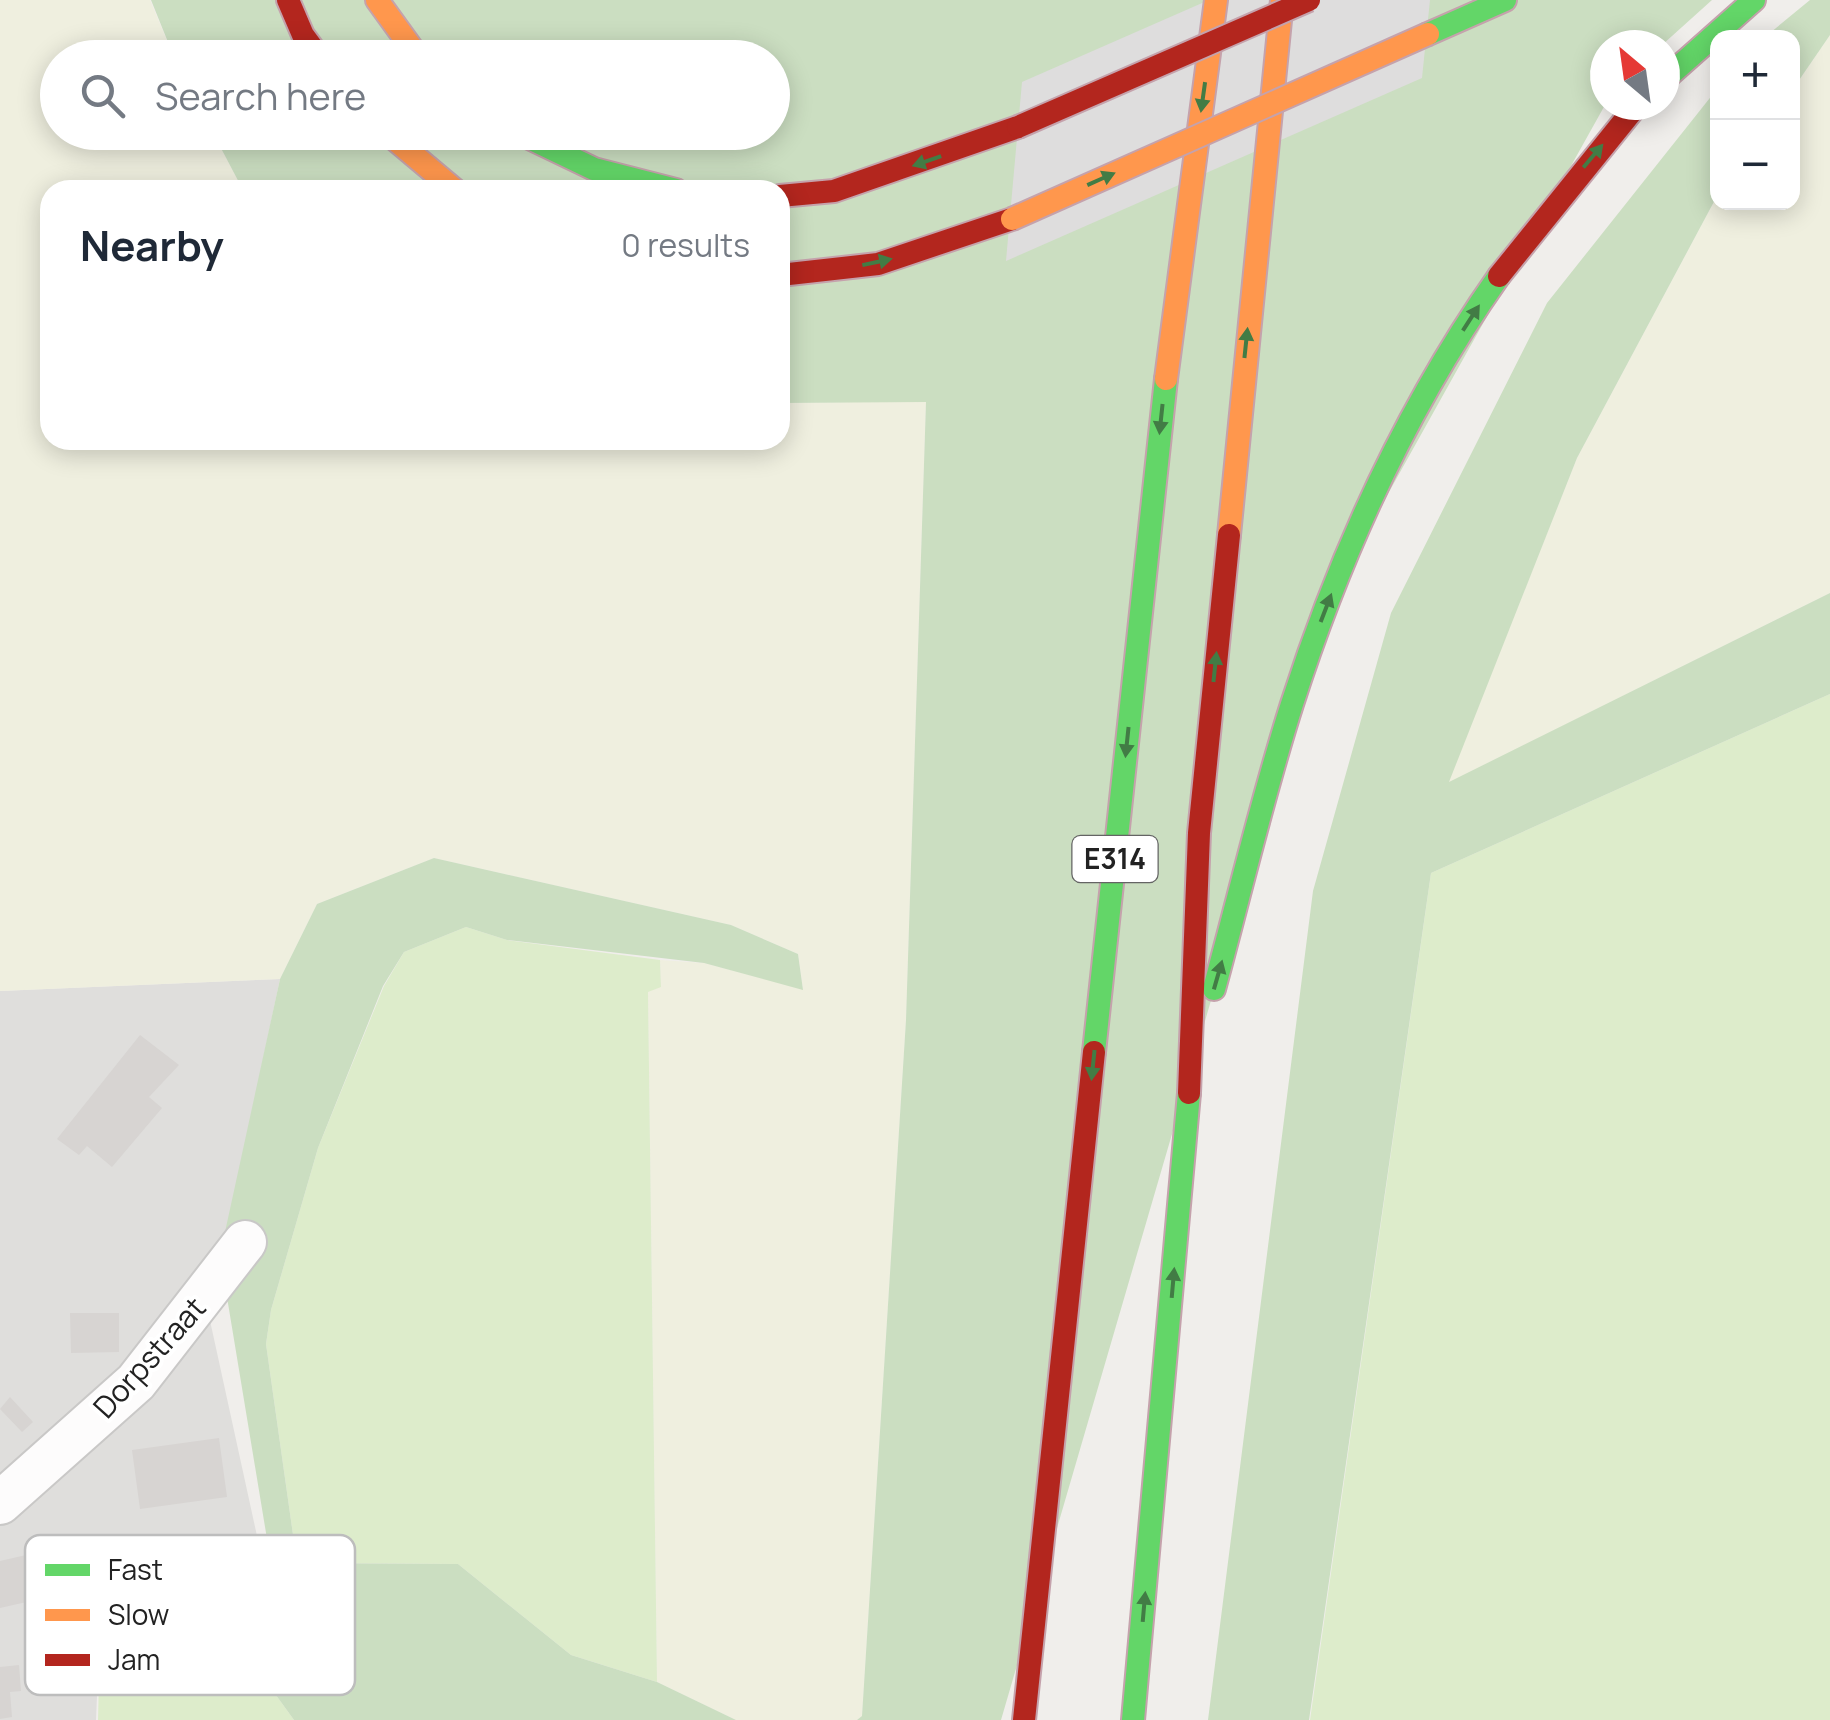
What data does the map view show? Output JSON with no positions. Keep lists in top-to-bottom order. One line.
{"streets":{"highway":["E314"],"street":["Dorpstraat"]},"legend":["Fast","Slow","Jam"],"north":"top left","page":{"map_buttons":["+","−"],"search":"Search here","heading":["Nearby","0 results"]}}
